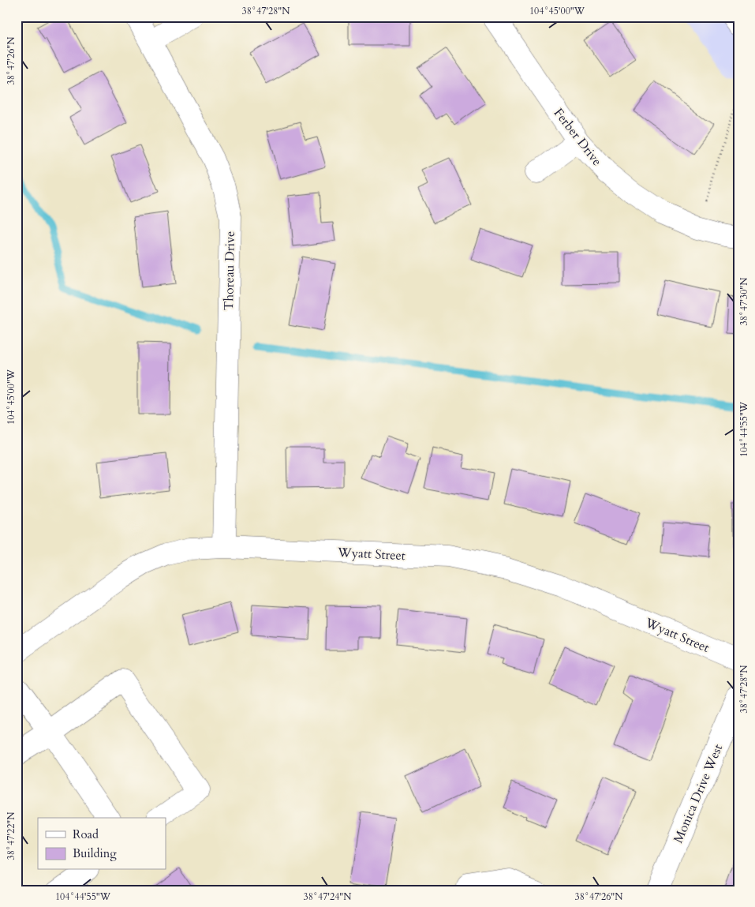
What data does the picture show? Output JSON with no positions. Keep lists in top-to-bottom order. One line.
{"streets":{"street":["Ferber Drive","Thoreau Drive","Wyatt Street","Monica Drive West"]},"crossings":[["Thoreau Drive","Wyatt Street"]],"legend":["Road","Building"],"coordinates":["38°47'28\"N","104°45'00\"W","38°47'26\"N","38°47'30\"N","104°44'55\"W","38°47'22\"N","38°47'24\"N"]}
